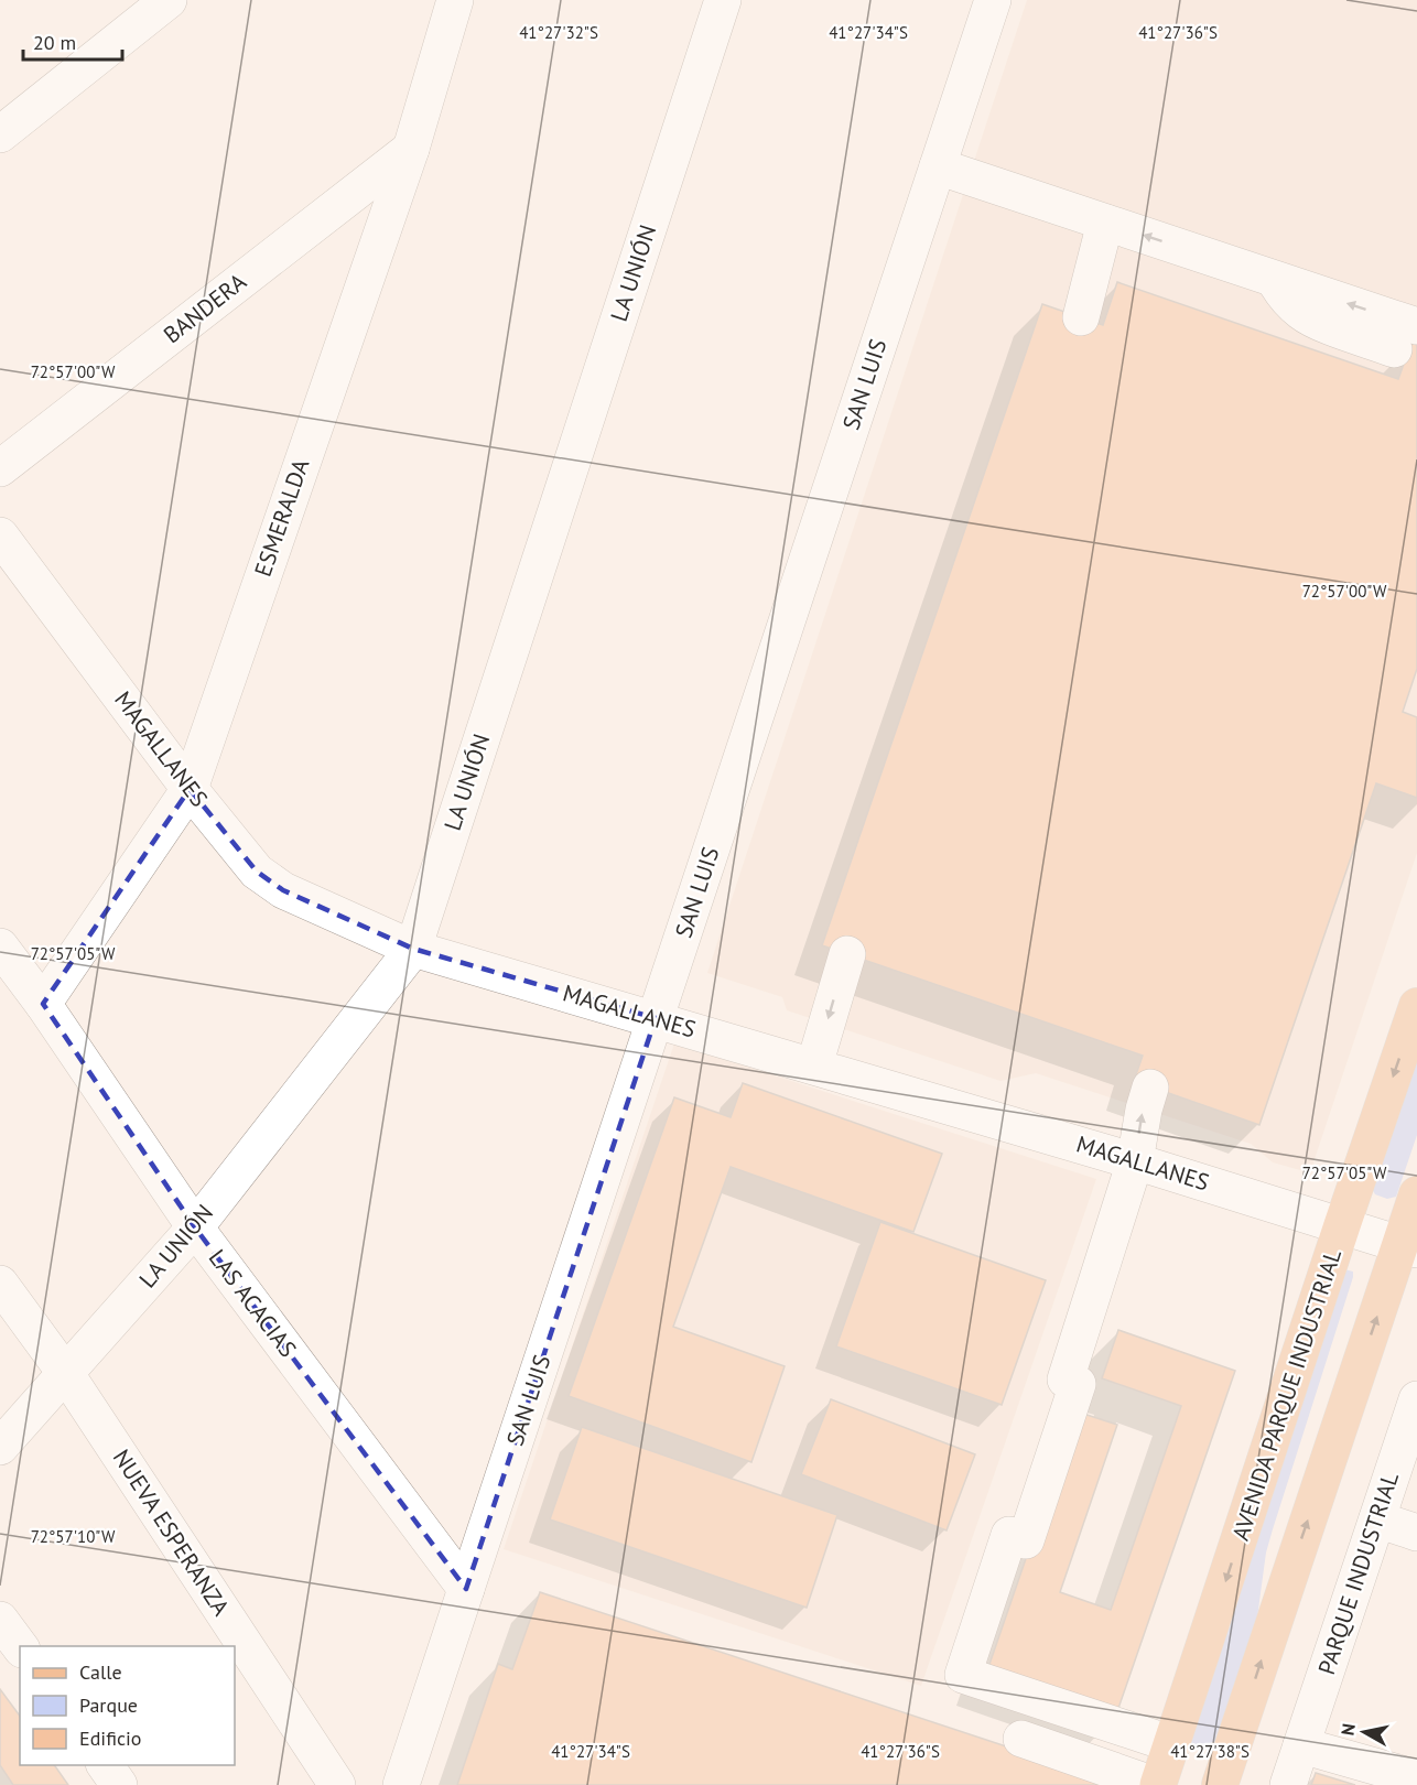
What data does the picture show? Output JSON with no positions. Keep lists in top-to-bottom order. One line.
{"streets":{"main road":["AVENIDA PARQUE INDUSTRIAL"],"street":["LA UNIÓN","BANDERA","SAN LUIS","ESMERALDA","MAGALLANES","LAS ACACIAS","NUEVA ESPERANZA","PARQUE INDUSTRIAL"]},"crossings":[["LA UNIÓN","MAGALLANES"],["LA UNIÓN","LAS ACACIAS"],["LA UNIÓN","NUEVA ESPERANZA"],["BANDERA","ESMERALDA"],["SAN LUIS","MAGALLANES"],["SAN LUIS","LAS ACACIAS"],["ESMERALDA","MAGALLANES"],["ESMERALDA","LAS ACACIAS"],["MAGALLANES","AVENIDA PARQUE INDUSTRIAL"]],"legend":["Calle","Parque","Edificio"],"scale_bar":"20 m","north":"left","coordinates":["41°27'32\"S","41°27'34\"S","41°27'36\"S","72°57'00\"W","72°57'05\"W","72°57'10\"W","41°27'38\"S"]}
